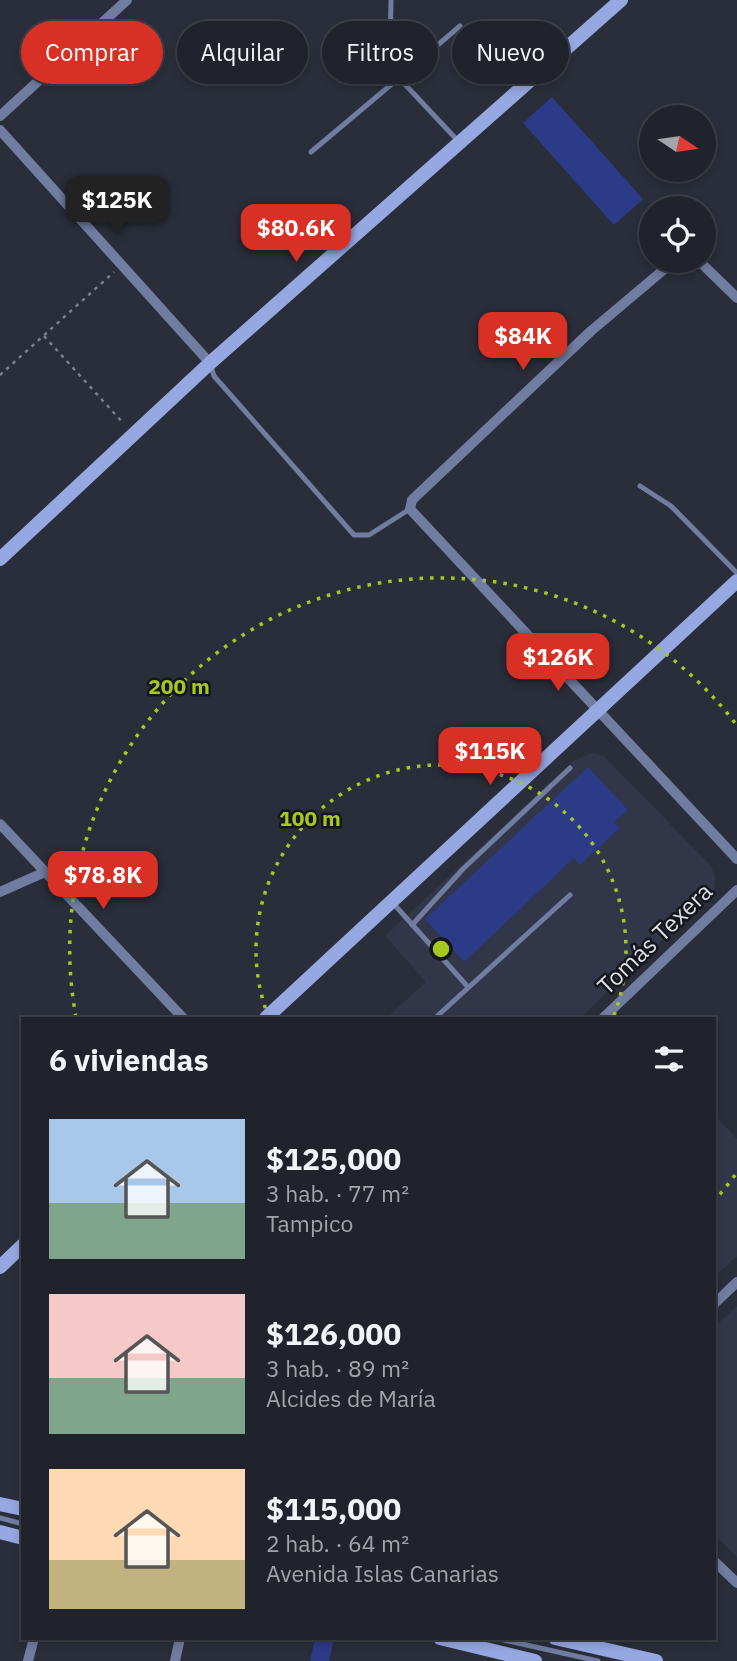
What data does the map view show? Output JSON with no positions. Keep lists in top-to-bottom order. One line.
{"streets":{"street":["Tomás Texera"]},"north":"right","page":{"chip":["Comprar","Alquilar","Filtros","Nuevo"],"price":["$125K","$80.6K","$84K","$126K","$115K","$78.8K"],"heading":"6 viviendas","list":[{"name":"$125,000","note":"3 hab. · 77 m² · Tampico"},{"name":"$126,000","note":"3 hab. · 89 m² · Alcides de María"},{"name":"$115,000","note":"2 hab. · 64 m² · Avenida Islas Canarias"}]},"rings":["200 m","100 m"]}
